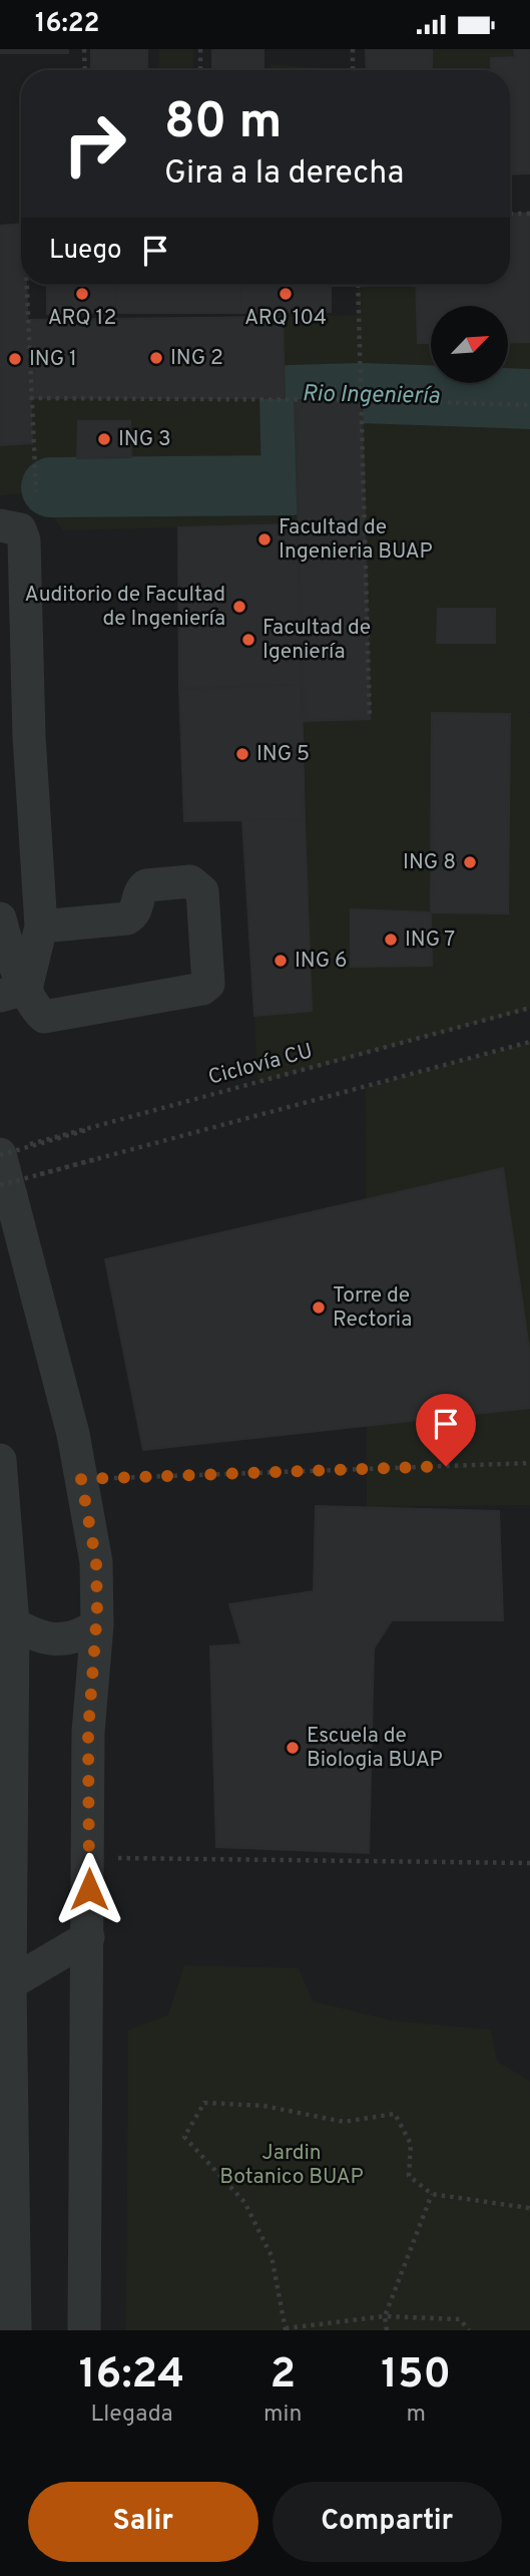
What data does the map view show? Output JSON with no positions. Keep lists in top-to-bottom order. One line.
{"streets":{"path":["Ciclovía CU"]},"water":["Rio Ingeniería"],"parks":["Jardin Botanico BUAP"],"places":["ARQ 12","ARQ 104","ING 2","ING 1","ING 3","Facultad de Ingenieria BUAP","Auditorio de Facultad de Ingeniería","Facultad de Igeniería","ING 5","ING 8","ING 7","ING 6","Torre de Rectoria","Escuela de Biologia BUAP"],"north":"top right","page":{"status":"16:22","turn":["80 m","Gira a la derecha"],"then":"Luego","eta":["16:24","Llegada","2","min","150","m"],"buttons":["Salir","Compartir"]}}
